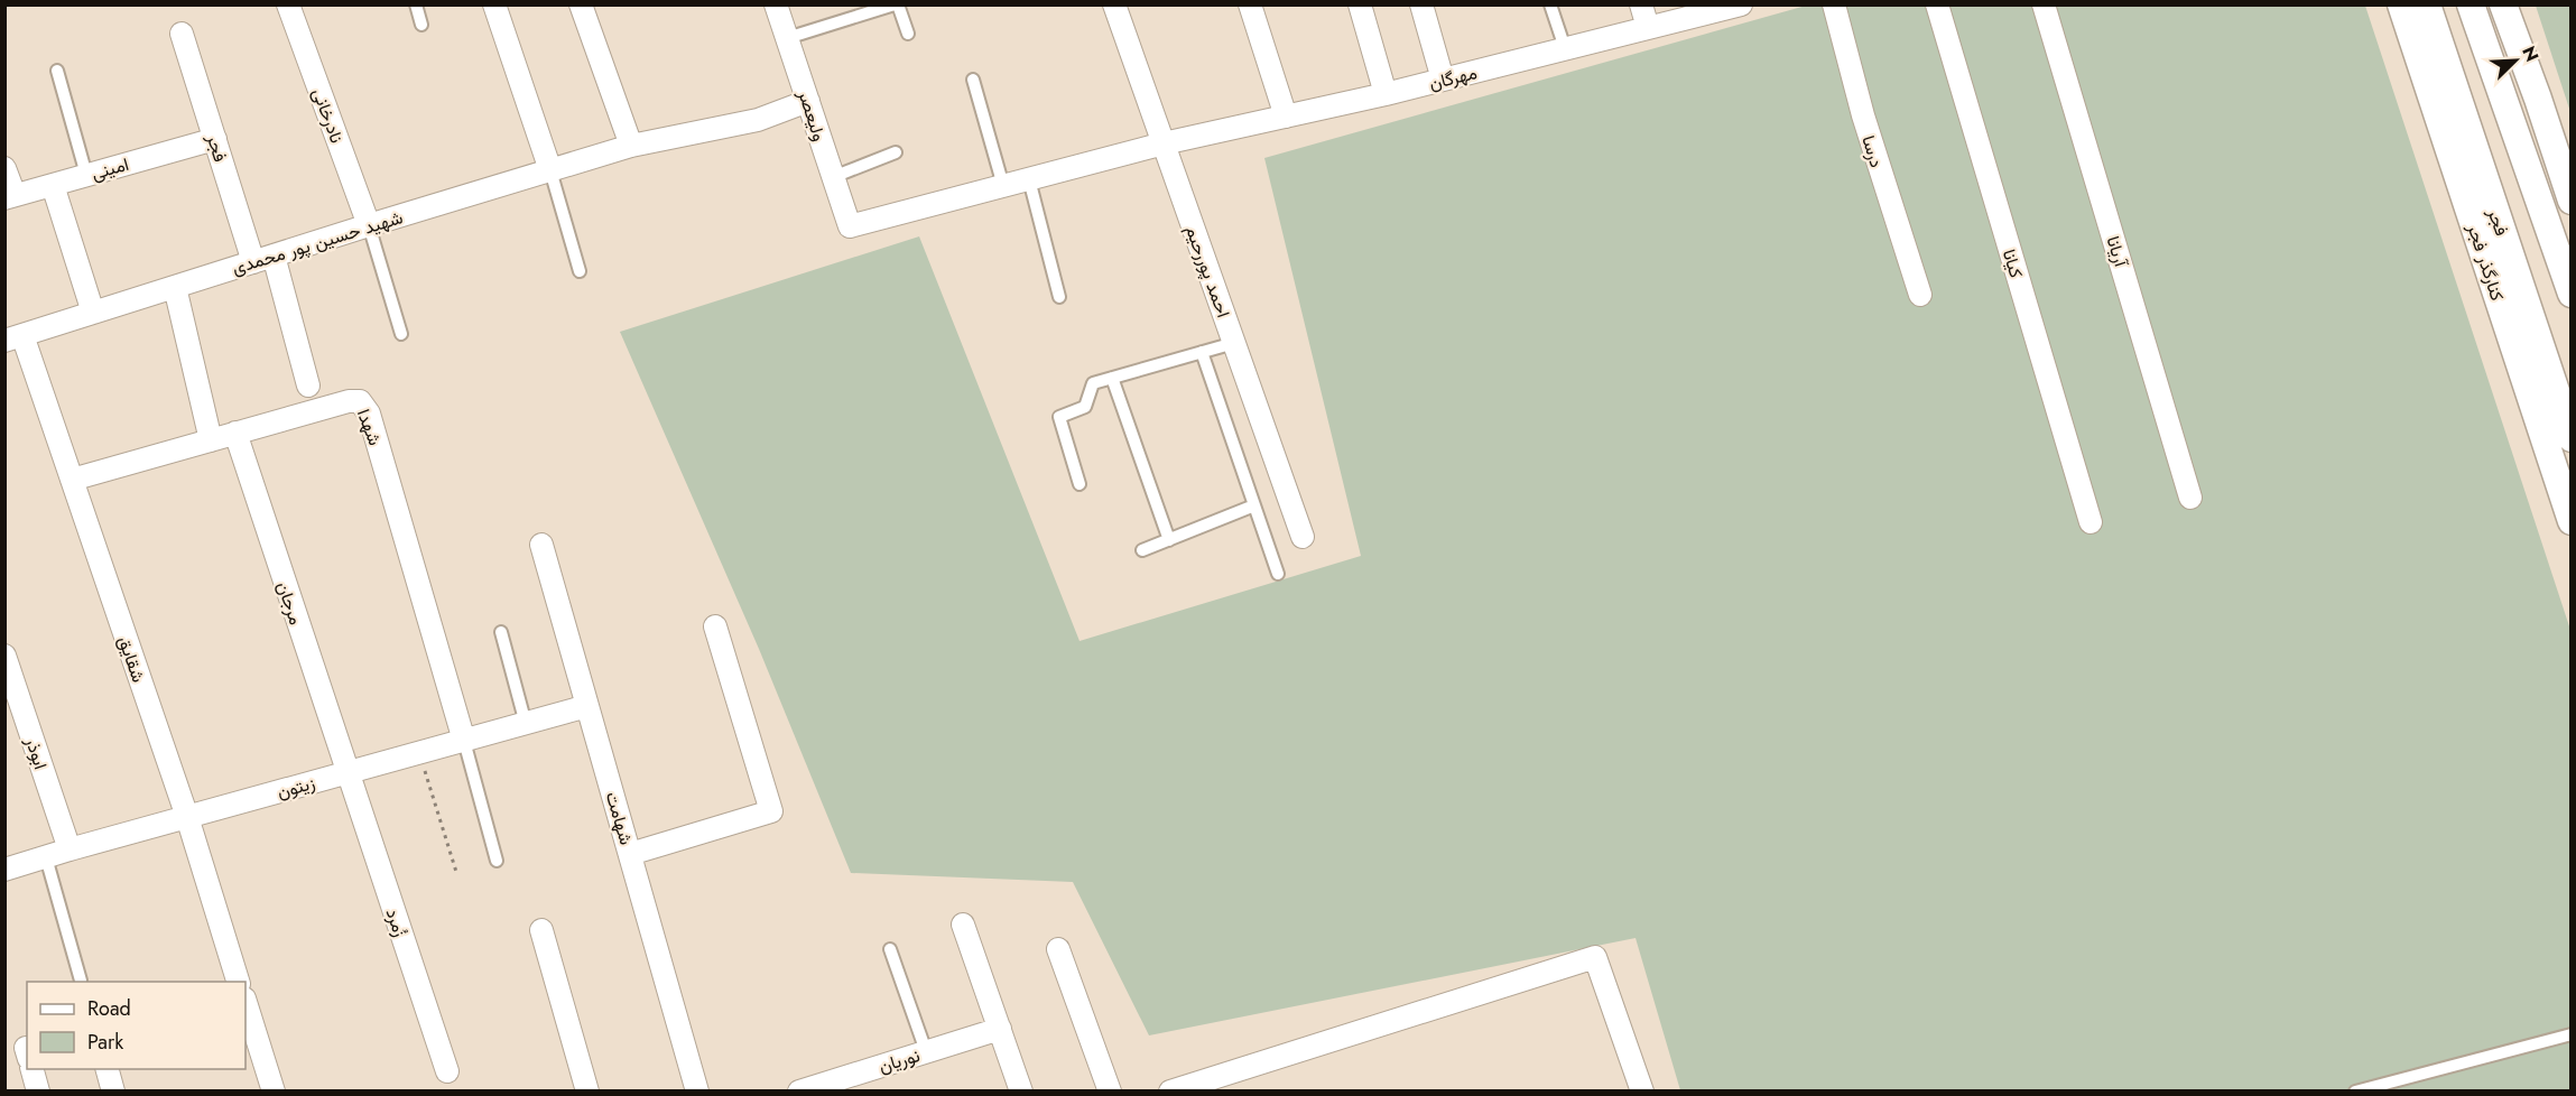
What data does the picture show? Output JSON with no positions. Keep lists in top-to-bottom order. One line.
{"streets":{"street":["مهرگان","نادرخانی","ولیعصر","فجر","درسا","امینی","شهید حسین پور محمدی","آریانا","کنارگذر فجر","کیانا","احمد پوررحیم","شهدا","مرجان","شقایق","ابوذر","زیتون","شهامت","زُمرد","نوریان"]},"crossings":[["مهرگان","ولیعصر"],["مهرگان","احمد پوررحیم"],["نادرخانی","شهید حسین پور محمدی"],["ولیعصر","شهید حسین پور محمدی"],["فجر","امینی"],["فجر","شهید حسین پور محمدی"],["شهید حسین پور محمدی","شقایق"],["شهدا","مرجان"],["شهدا","شقایق"],["شهدا","زیتون"],["مرجان","زیتون"],["مرجان","زُمرد"],["شقایق","زیتون"],["ابوذر","زیتون"],["زیتون","شهامت"],["زیتون","زُمرد"]],"legend":["Road","Park"],"north":"top right"}
